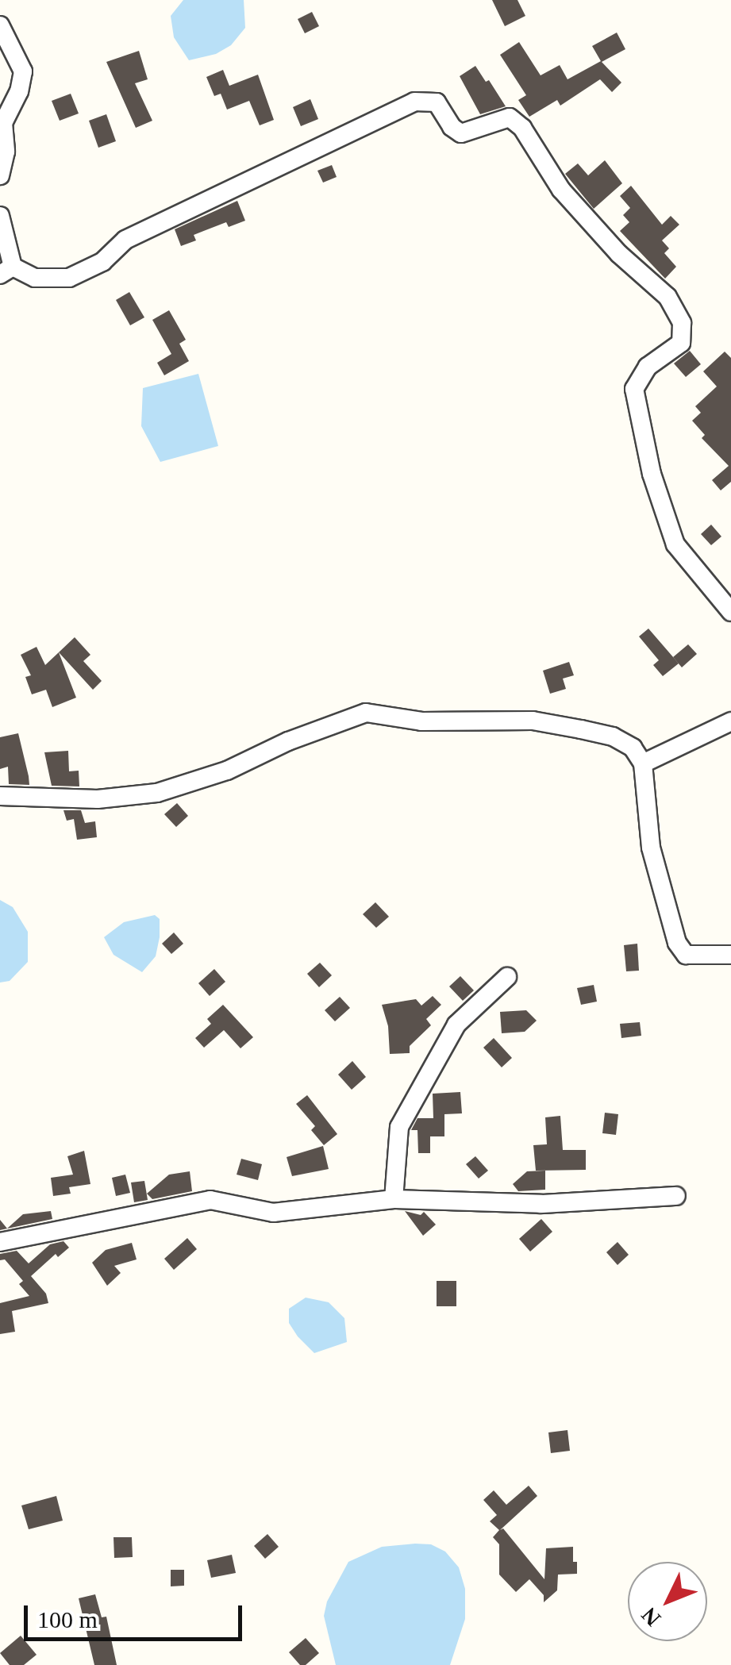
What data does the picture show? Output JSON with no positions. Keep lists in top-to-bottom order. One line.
{"scale_bar":"100 m","north":"bottom left"}
